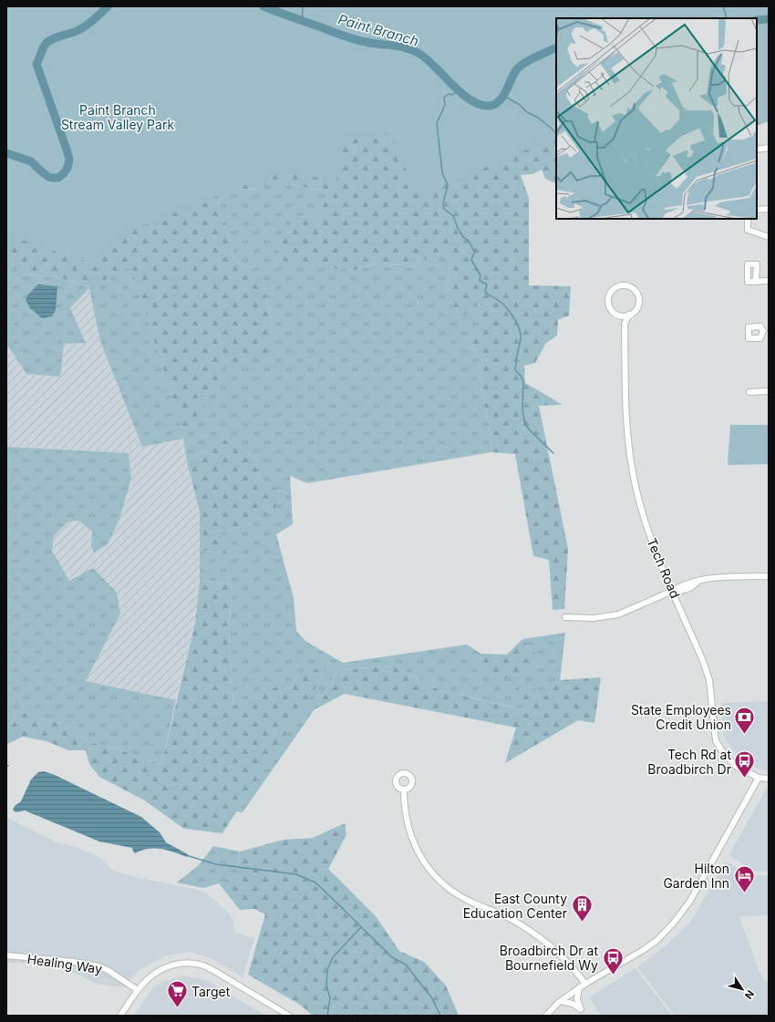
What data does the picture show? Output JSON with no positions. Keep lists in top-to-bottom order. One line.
{"streets":{"street":["Tech Road","Healing Way"]},"water":["Paint Branch"],"parks":["Paint Branch Stream Valley Park"],"places":{"bank":["State Employees Credit Union"],"bus stop":["Tech Rd at Broadbirch Dr","Broadbirch Dr at Bournefield Wy"],"hotel":["Hilton Garden Inn"],"building":["East County Education Center"],"supermarket":["Target"]},"north":"bottom right"}
